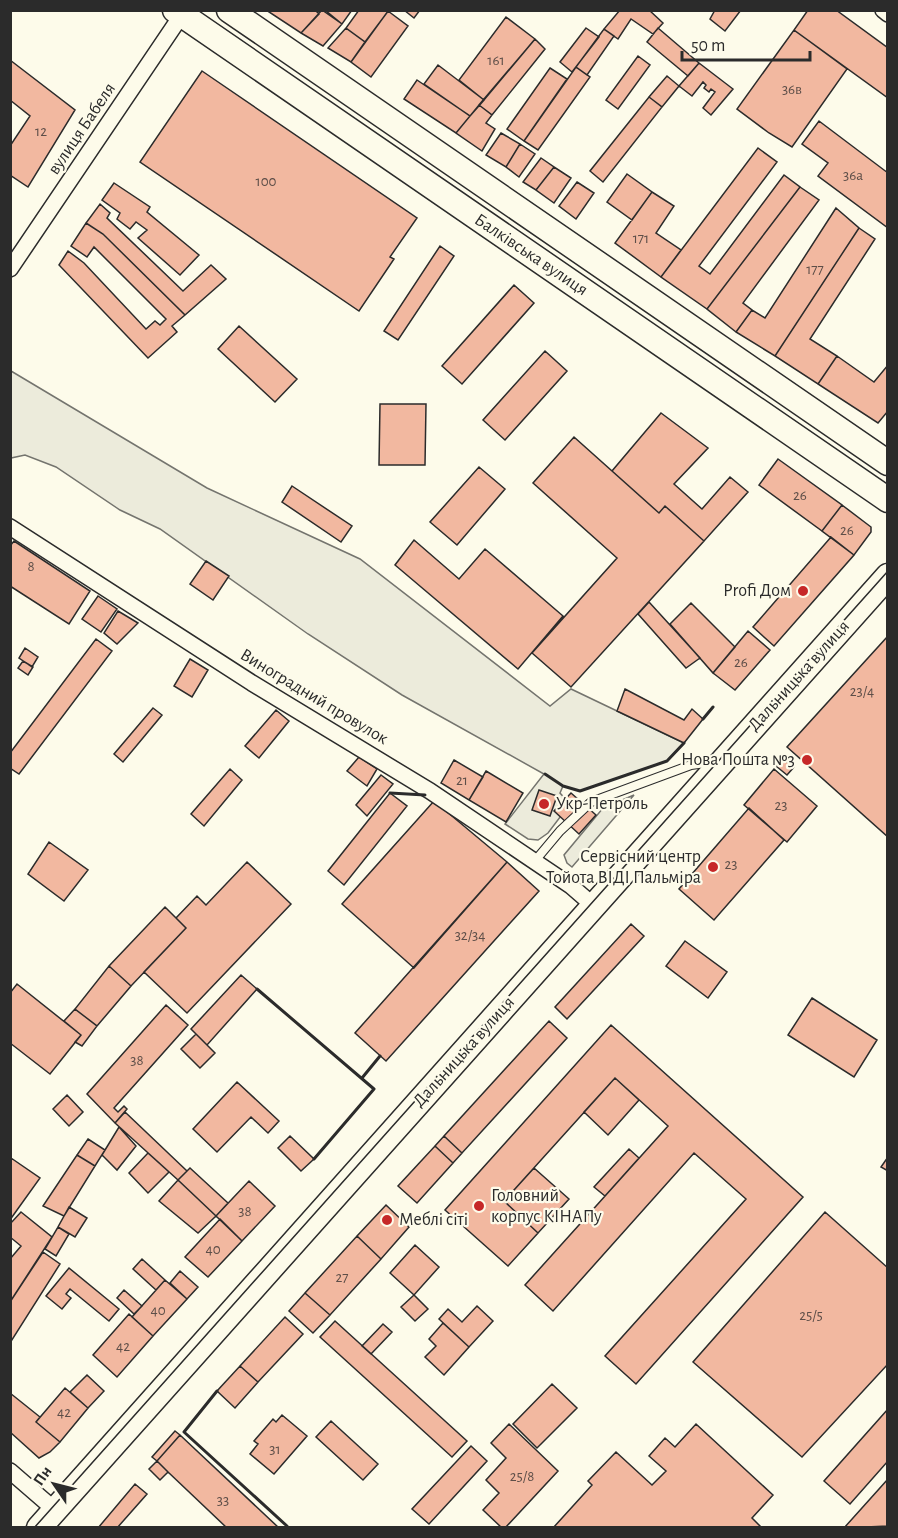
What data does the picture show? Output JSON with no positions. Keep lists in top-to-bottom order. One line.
{"streets":{"main road":["Балківська вулиця","Дальницька вулиця"],"street":["вулиця Бабеля","Виноградний провулок"]},"crossings":[["вулиця Бабеля","Балківська вулиця"],["Дальницька вулиця","Виноградний провулок"]],"places":["Profi Дом","Нова Пошта №3","Укр-Петроль","Сервісний центр Тойота ВІДІ Пальміра","Головний корпус КІНАПу","Меблі сіті"],"house_numbers":["161","36в","12","36а","100","171","177","26","26","8","26","23/4","21","23","23","32/34","38","38","40","27","40","25/5","42","42","31","25/8","33"],"scale_bar":"50 m","north":"top left"}
